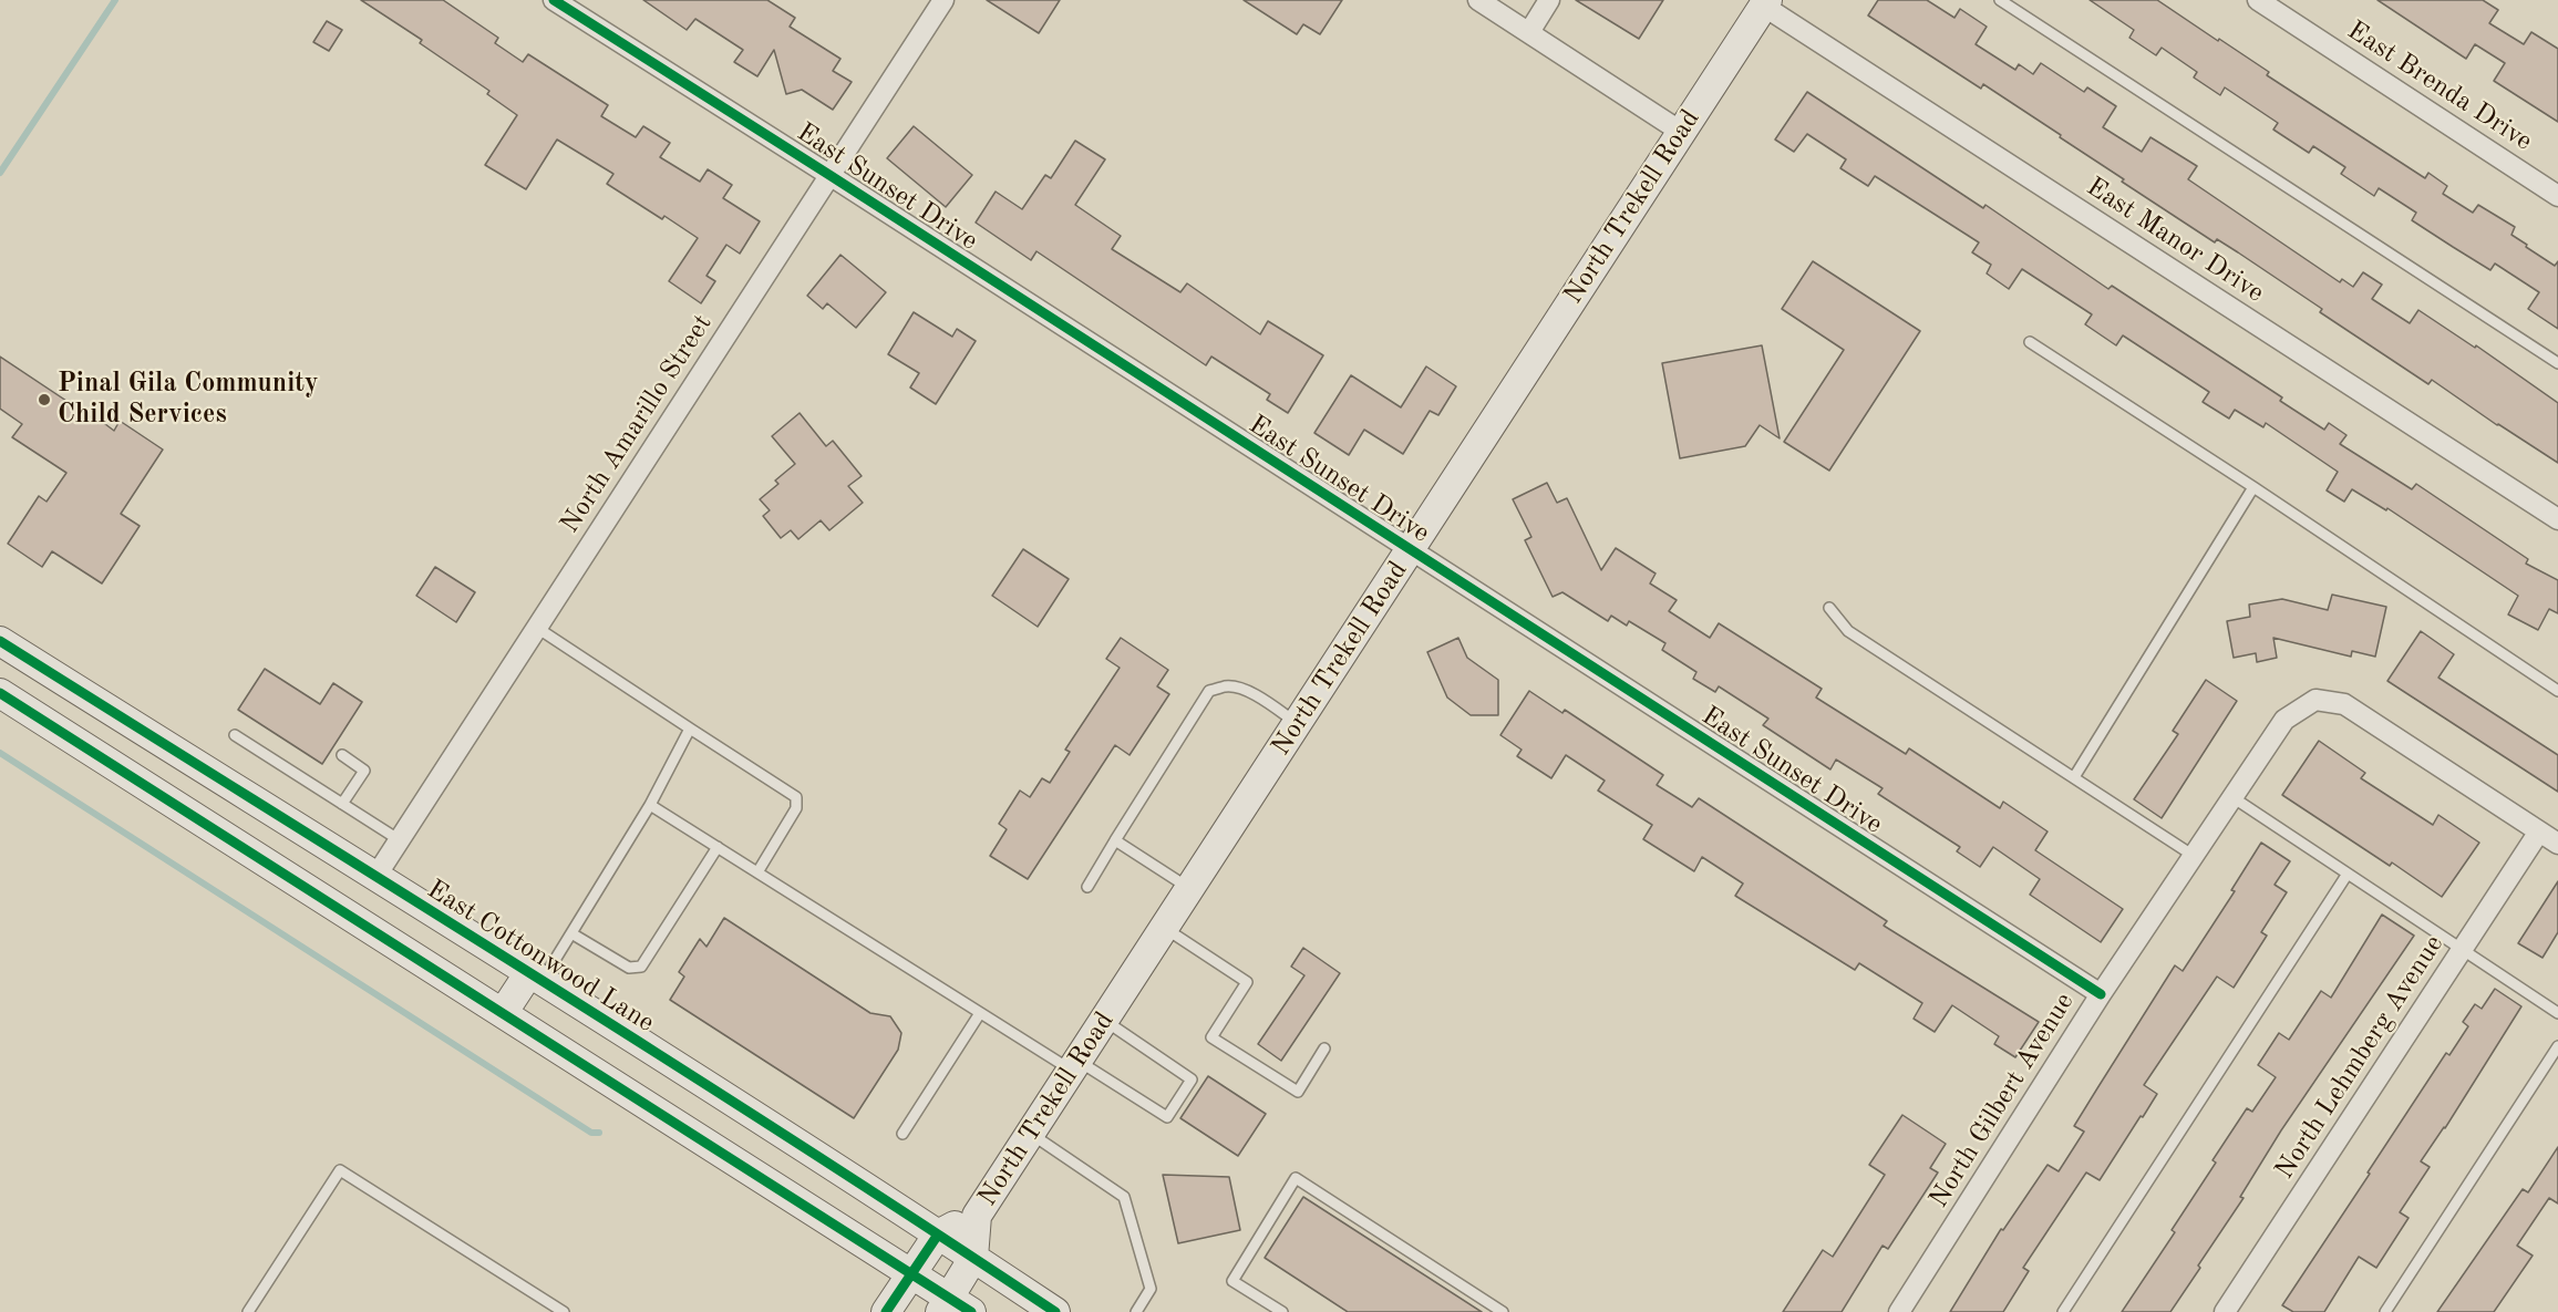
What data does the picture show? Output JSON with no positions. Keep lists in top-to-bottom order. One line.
{"streets":{"main road":["North Trekell Road","East Cottonwood Lane"],"street":["East Brenda Drive","East Sunset Drive","East Manor Drive","North Amarillo Street","North Lehmberg Avenue","North Gilbert Avenue"]},"crossings":[["East Sunset Drive","North Trekell Road"],["East Sunset Drive","North Amarillo Street"],["East Sunset Drive","North Gilbert Avenue"],["North Trekell Road","East Manor Drive"],["North Trekell Road","East Cottonwood Lane"],["North Amarillo Street","East Cottonwood Lane"],["North Lehmberg Avenue","North Gilbert Avenue"]],"places":["Pinal Gila Community Child Services"]}
